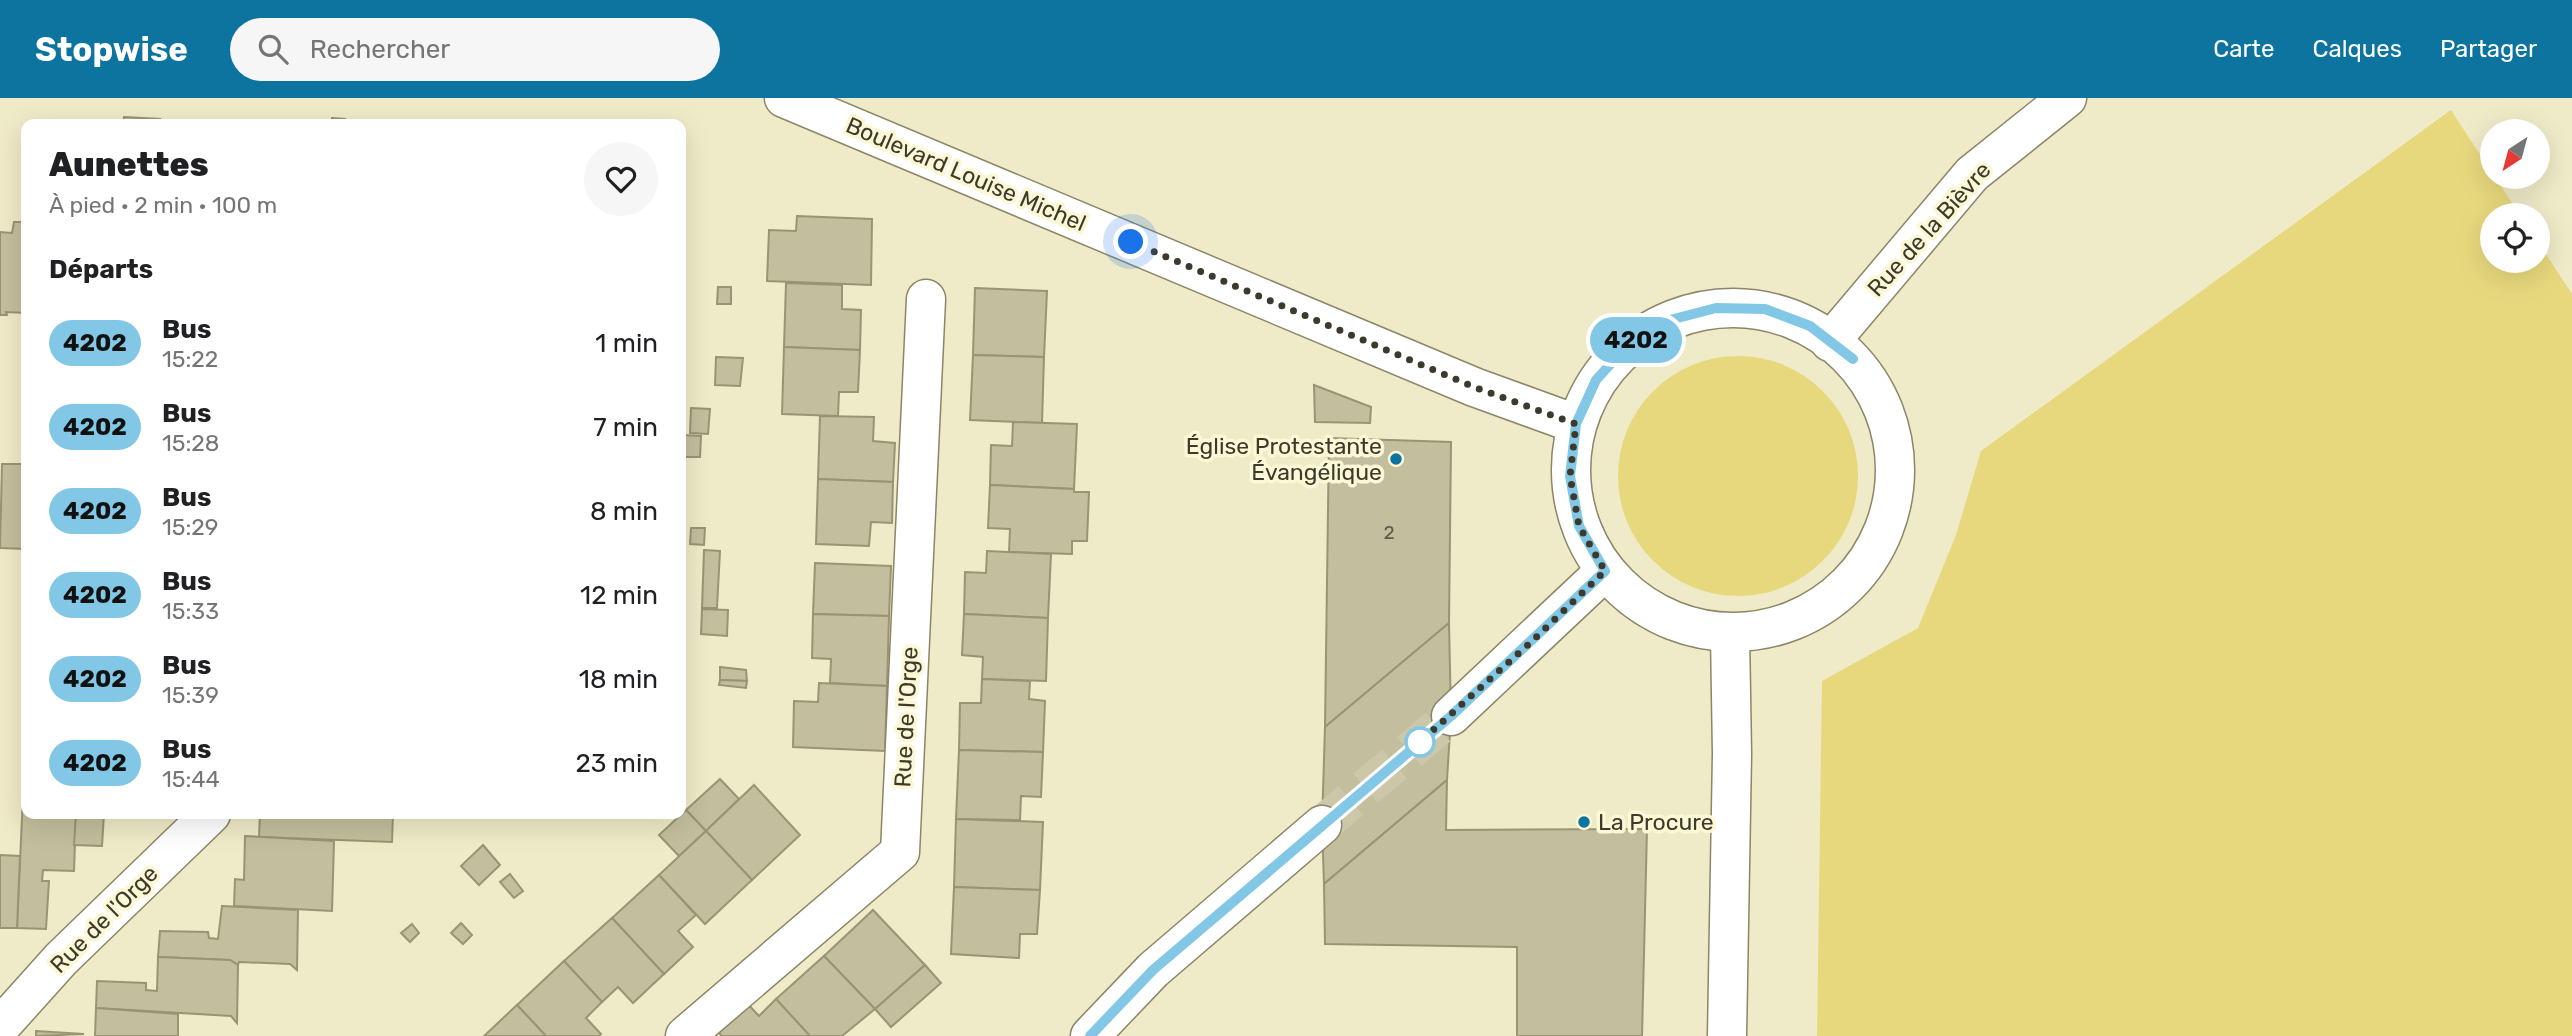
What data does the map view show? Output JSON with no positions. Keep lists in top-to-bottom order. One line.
{"streets":{"street":["Boulevard Louise Michel","Rue de la Bièvre","Rue de l'Orge"]},"places":["Église Protestante Évangélique","La Procure"],"lines":["bus line 4202"],"house_numbers":["2"],"north":"bottom left","page":{"header":"Stopwise","search":"Rechercher","nav":["Carte","Calques","Partager"],"on_map":"4202","heading":[["Aunettes","À pied · 2 min · 100 m"],"Départs"],"list":[{"mark":"4202","name":"Bus","note":"15:22","value":"1 min"},{"mark":"4202","name":"Bus","note":"15:28","value":"7 min"},{"mark":"4202","name":"Bus","note":"15:29","value":"8 min"},{"mark":"4202","name":"Bus","note":"15:33","value":"12 min"},{"mark":"4202","name":"Bus","note":"15:39","value":"18 min"},{"mark":"4202","name":"Bus","note":"15:44","value":"23 min"}]}}
